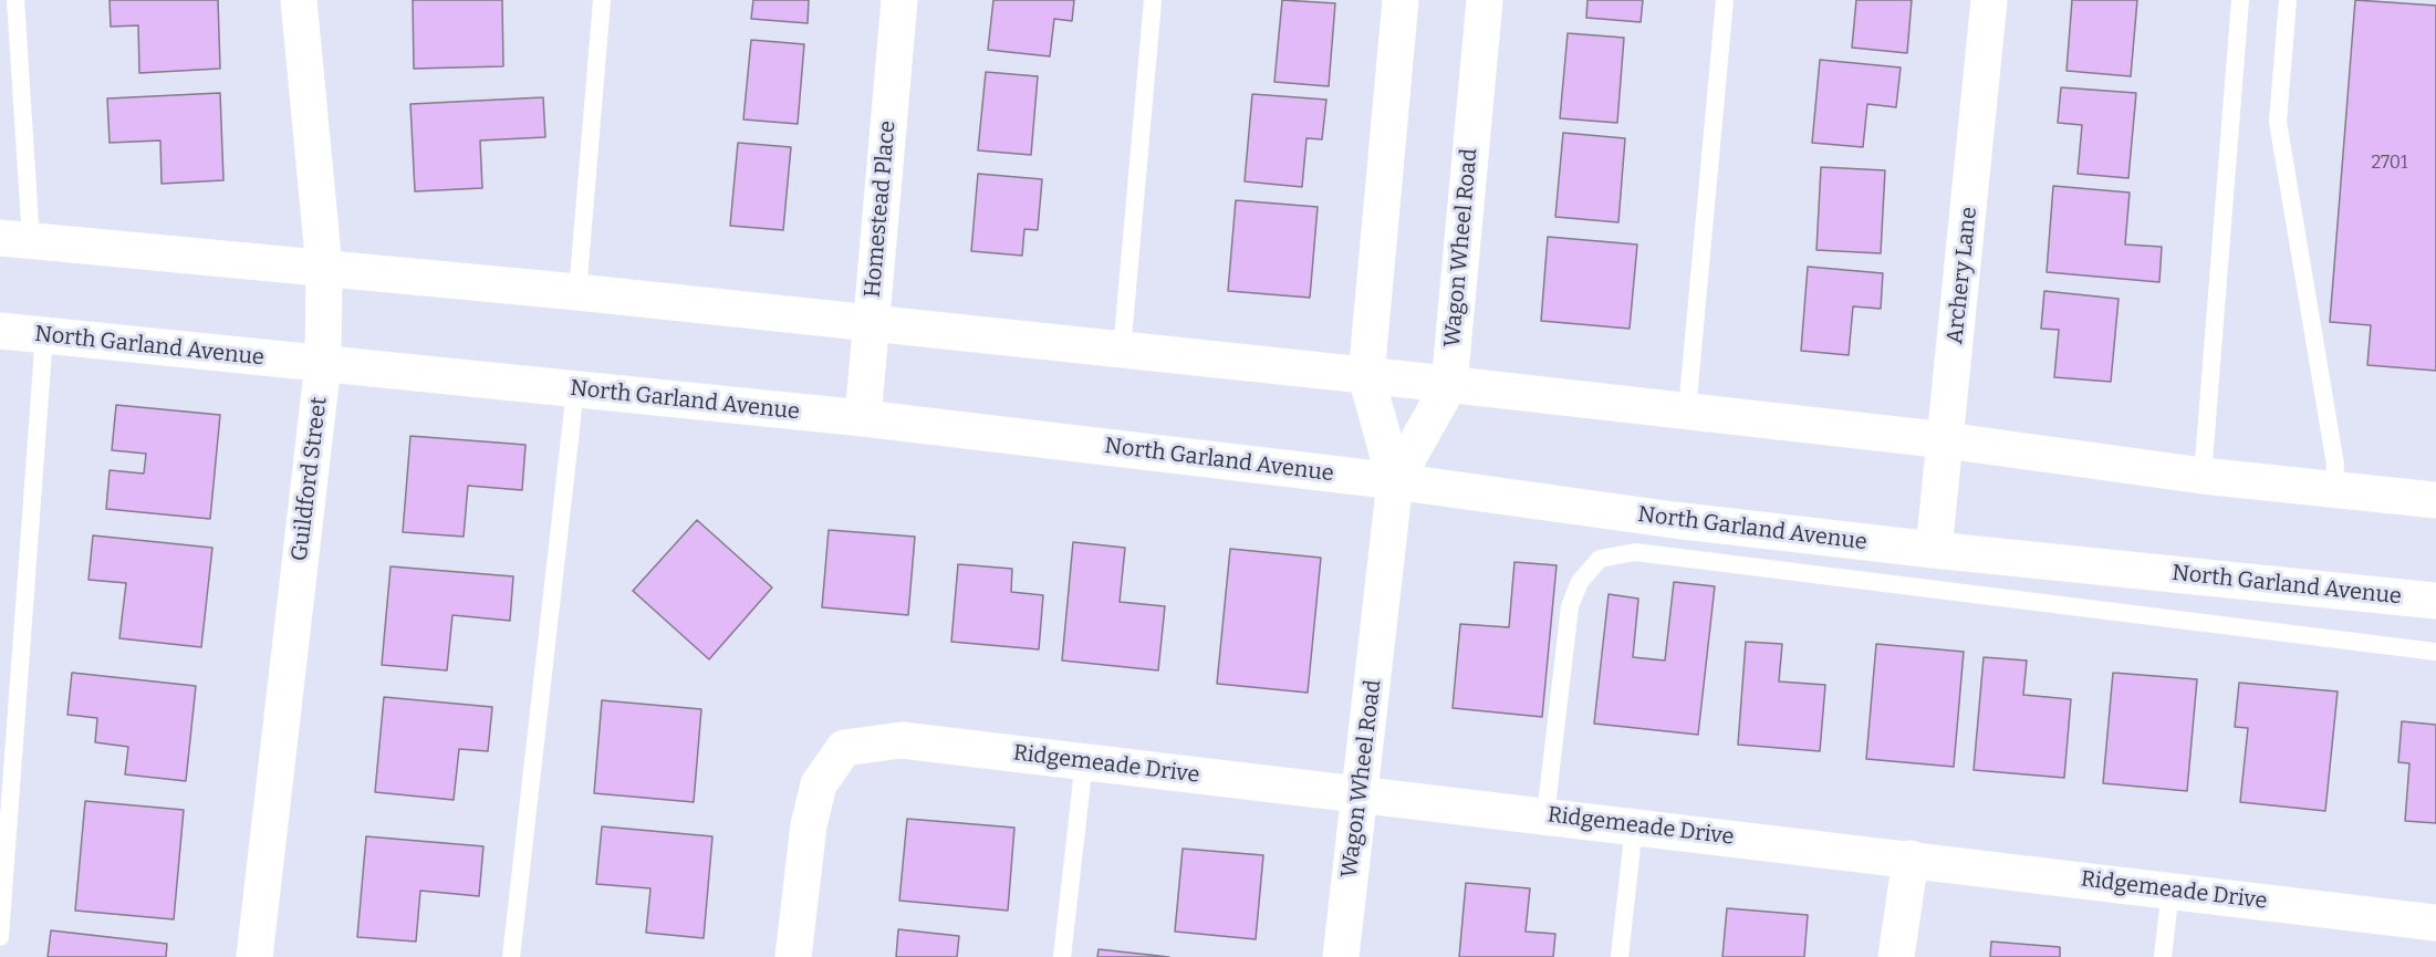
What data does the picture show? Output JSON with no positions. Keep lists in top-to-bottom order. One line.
{"streets":{"street":["Homestead Place","Wagon Wheel Road","Archery Lane","North Garland Avenue","Guildford Street","Ridgemeade Drive"]},"crossings":[["Homestead Place","North Garland Avenue"],["Wagon Wheel Road","North Garland Avenue"],["Wagon Wheel Road","Ridgemeade Drive"],["Archery Lane","North Garland Avenue"],["North Garland Avenue","Guildford Street"]],"house_numbers":["2701"]}
